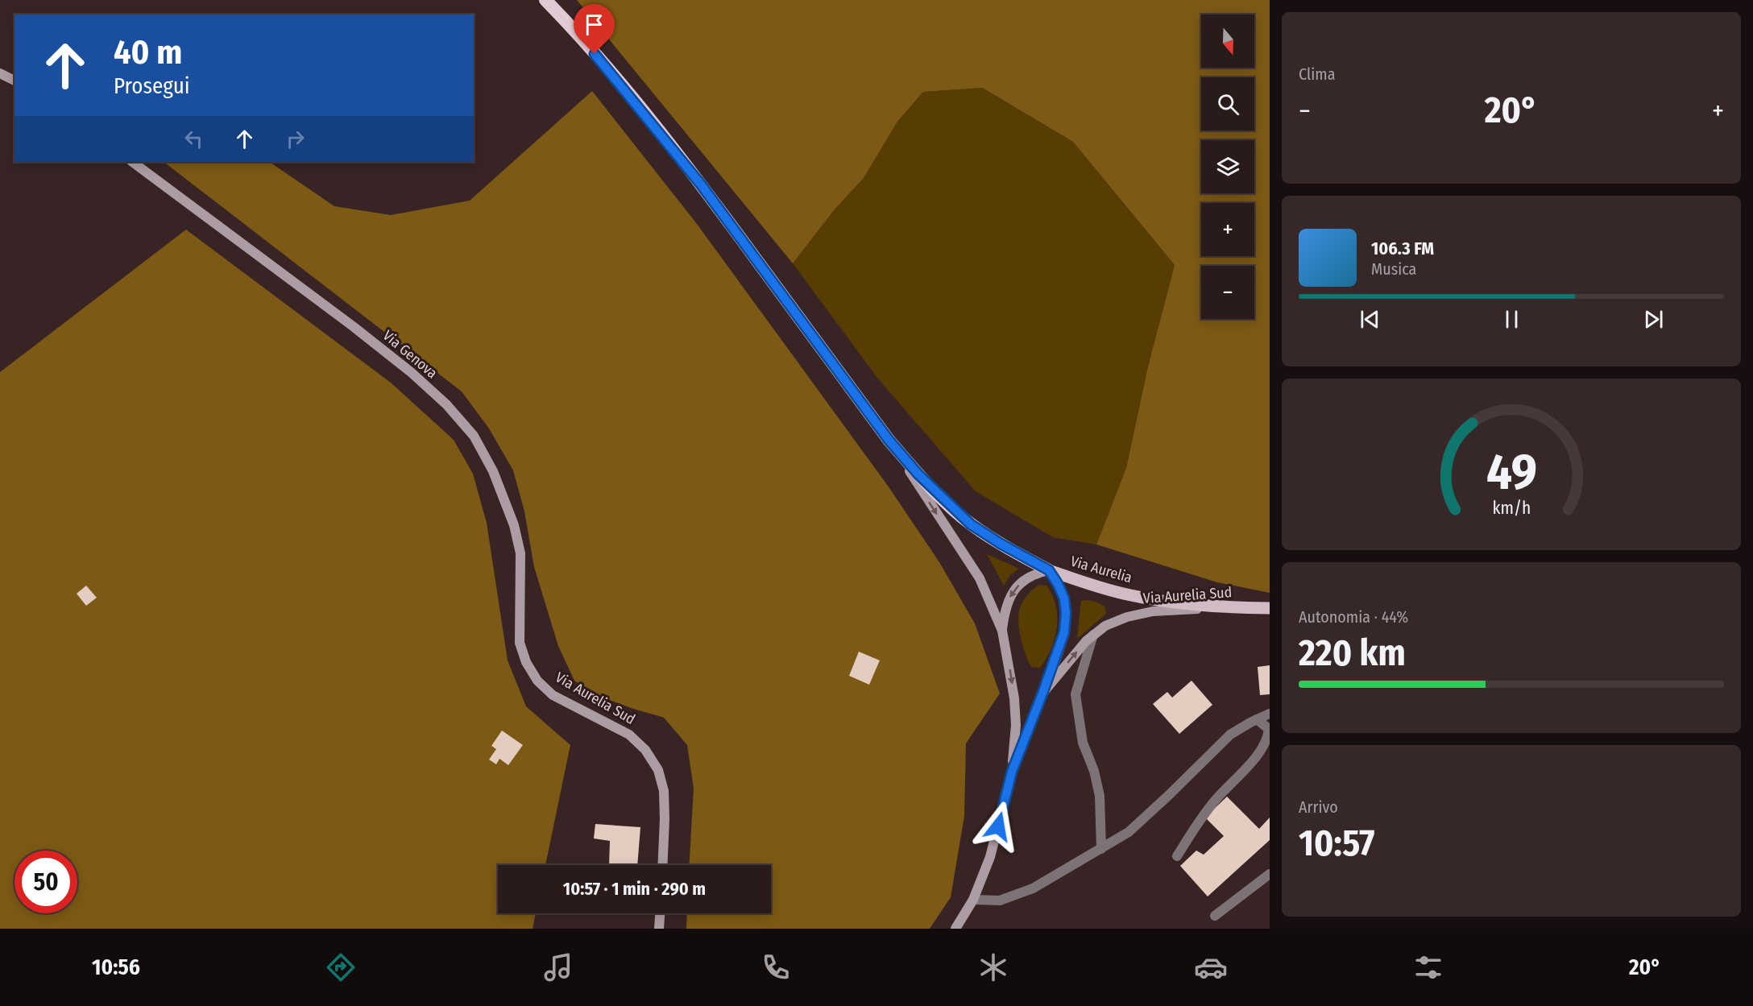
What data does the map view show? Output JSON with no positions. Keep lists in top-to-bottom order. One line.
{"streets":{"main road":["Via Genova","Via Aurelia","Via Aurelia Sud"]},"crossings":[["Via Genova","Via Aurelia Sud"],["Via Aurelia","Via Aurelia Sud"]],"north":"bottom","page":{"tile":["Clima",["Autonomia · 44%","220 km"],["Arrivo","10:57"]],"map_buttons":["+","−"],"turn":["40 m","Prosegui"],"heat":["−","20°","+"],"song":["106.3 FM","Musica"],"limit":"50","trip":"10:57 · 1 min · 290 m","tabs":["10:56","20°"],"gauge":["49","km/h"]}}
